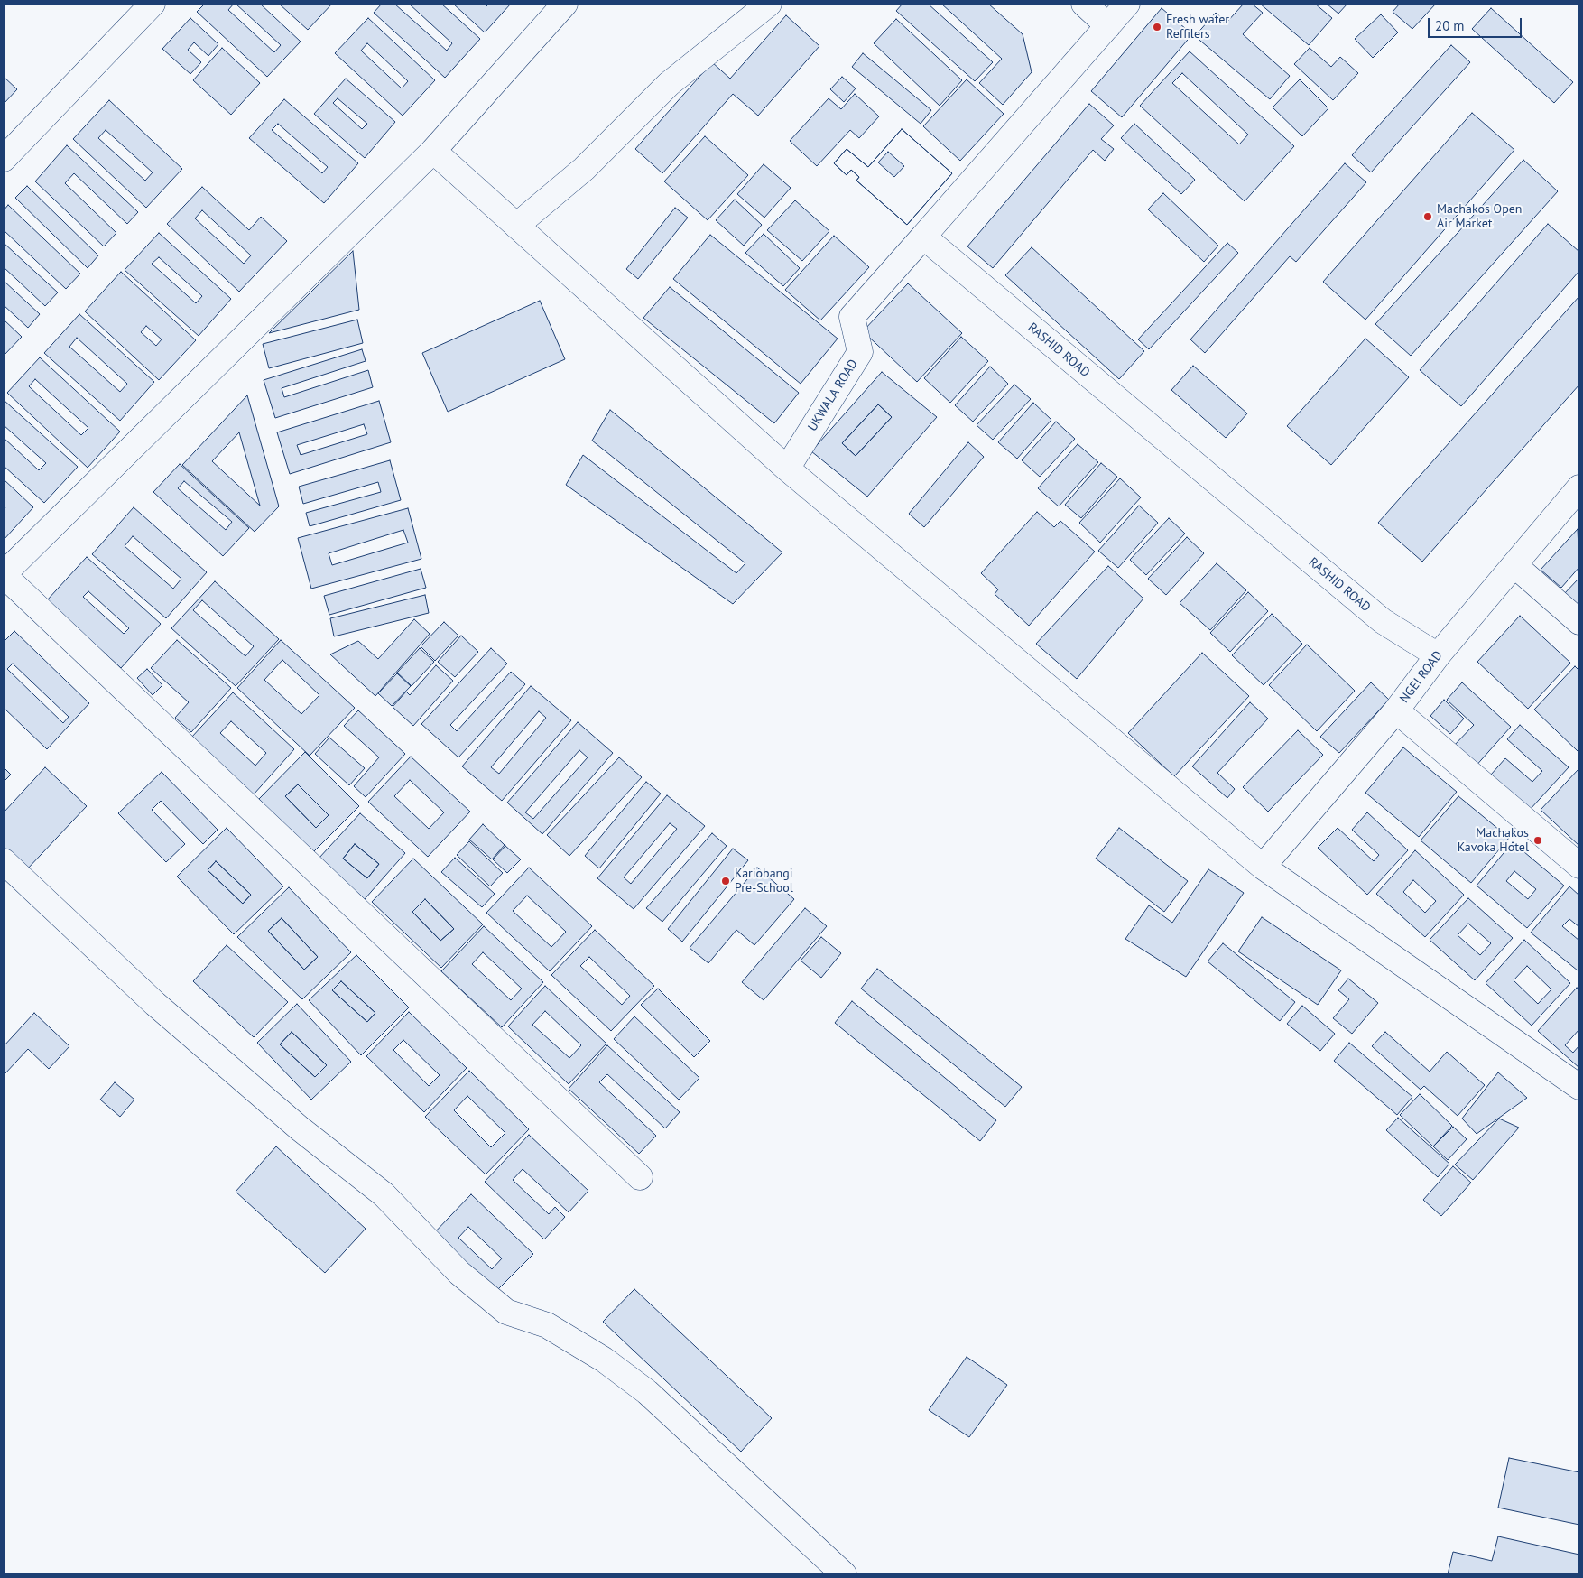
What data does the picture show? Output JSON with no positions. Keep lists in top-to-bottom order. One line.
{"streets":{"street":["RASHID ROAD","UKWALA ROAD","NGEI ROAD"]},"crossings":[["RASHID ROAD","UKWALA ROAD"],["RASHID ROAD","NGEI ROAD"]],"places":["Fresh water Reffilers","Machakos Open Air Market","Machakos Kavoka Hotel","Kariobangi Pre-School"],"scale_bar":"20 m"}
